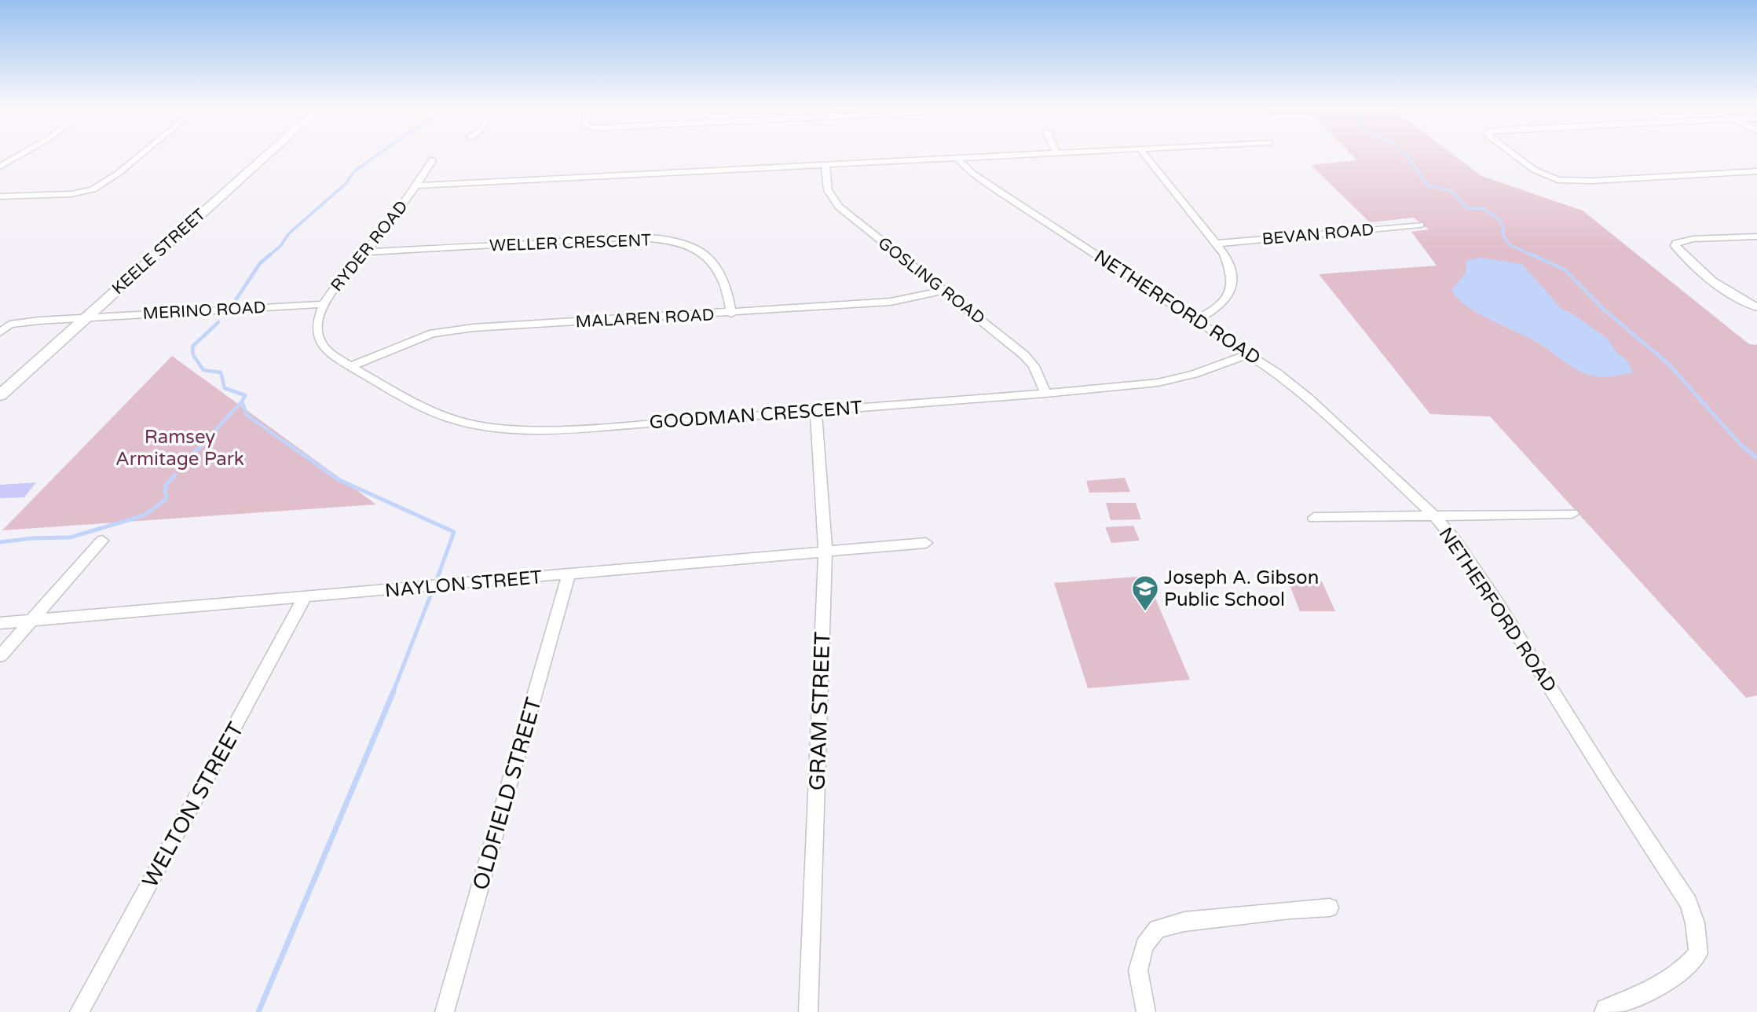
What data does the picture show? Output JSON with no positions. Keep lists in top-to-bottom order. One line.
{"streets":{"main road":["KEELE STREET"],"street":["BEVAN ROAD","WELLER CRESCENT","RYDER ROAD","GOSLING ROAD","NETHERFORD ROAD","MERINO ROAD","MALAREN ROAD","GOODMAN CRESCENT","NAYLON STREET","GRAM STREET","OLDFIELD STREET","WELTON STREET"]},"crossings":[["WELLER CRESCENT","RYDER ROAD"],["WELLER CRESCENT","MALAREN ROAD"],["RYDER ROAD","MERINO ROAD"],["RYDER ROAD","GOODMAN CRESCENT"],["KEELE STREET","MERINO ROAD"],["GOSLING ROAD","MALAREN ROAD"],["GOSLING ROAD","GOODMAN CRESCENT"],["NETHERFORD ROAD","GOODMAN CRESCENT"],["MERINO ROAD","GOODMAN CRESCENT"],["MALAREN ROAD","GOODMAN CRESCENT"],["GOODMAN CRESCENT","GRAM STREET"],["NAYLON STREET","GRAM STREET"],["NAYLON STREET","OLDFIELD STREET"],["NAYLON STREET","WELTON STREET"]],"parks":["Ramsey Armitage Park"],"places":{"school or university":["Joseph A. Gibson Public School"]}}
